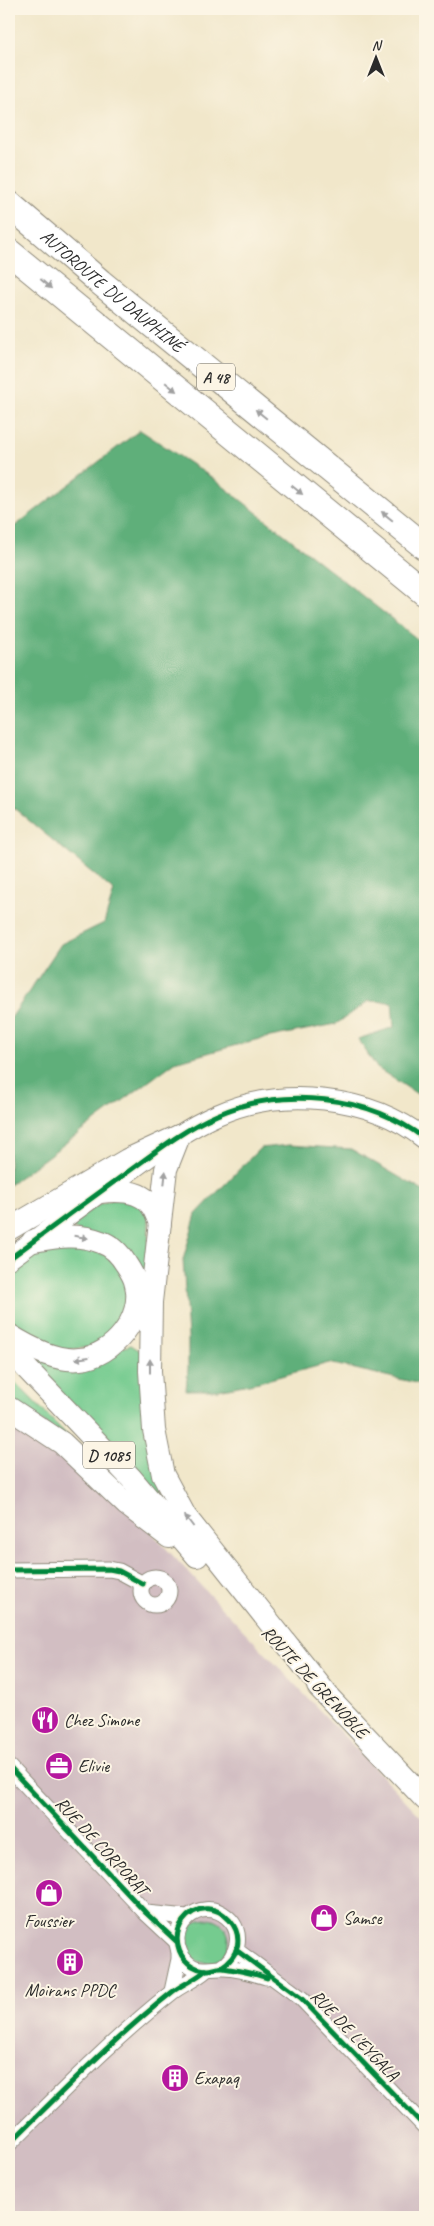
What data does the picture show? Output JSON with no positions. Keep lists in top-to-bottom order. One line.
{"streets":{"highway":["AUTOROUTE DU DAUPHINÉ","A 48"],"main road":["D 1085","ROUTE DE GRENOBLE"],"street":["RUE DE CORPORAT","RUE DE L'EYGALA"]},"crossings":[["RUE DE CORPORAT","RUE DE L'EYGALA"]],"places":{"restaurant":["Chez Simone"],"office":["Elivie"],"shop":["Foussier","Samse"],"building":["Moirans PPDC","Exapaq"]},"north":"top"}
